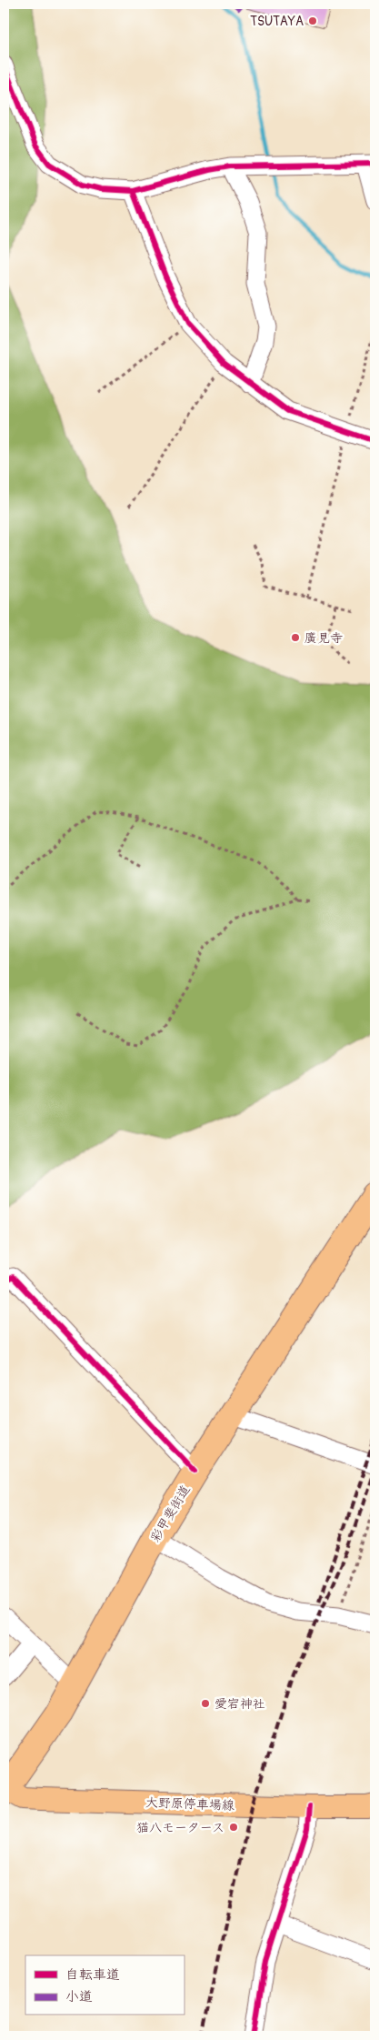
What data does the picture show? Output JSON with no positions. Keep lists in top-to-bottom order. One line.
{"streets":{"highway":["彩甲斐街道"],"main road":["大野原停車場線"]},"crossings":[["彩甲斐街道","大野原停車場線"]],"places":["TSUTAYA","廣見寺","愛宕神社","猫八モータース"],"legend":["自転車道","小道"]}
